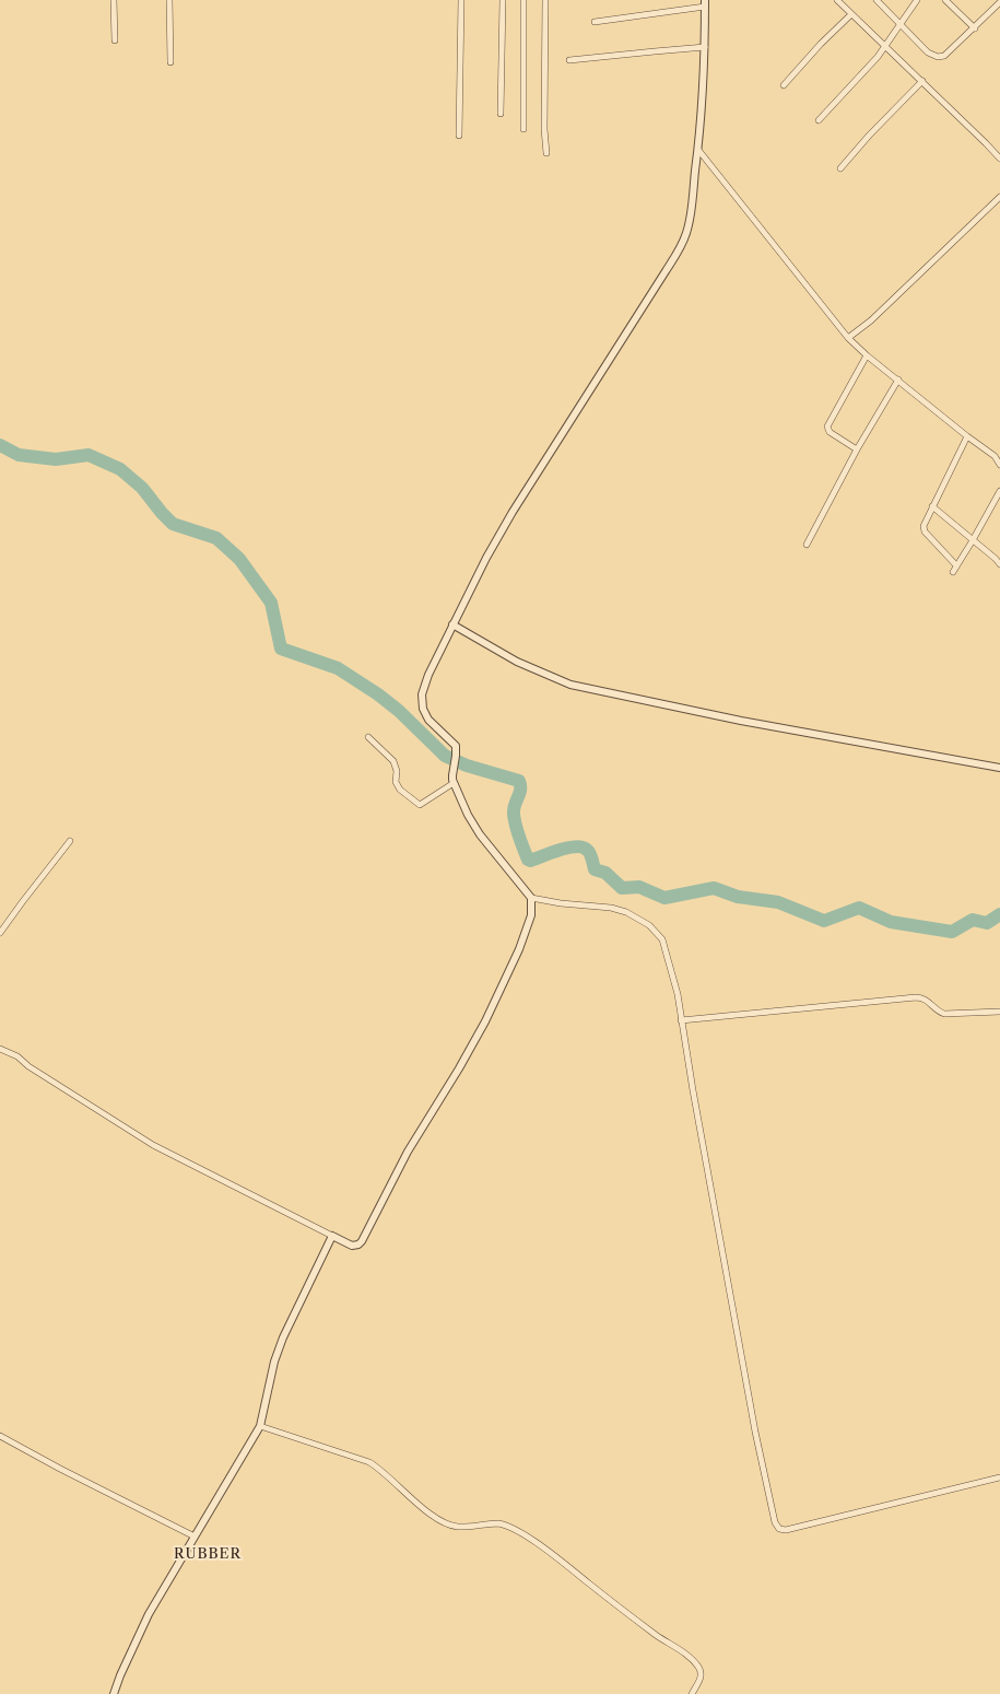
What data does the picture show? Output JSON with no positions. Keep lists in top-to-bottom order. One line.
{"districts":["RUBBER"]}
